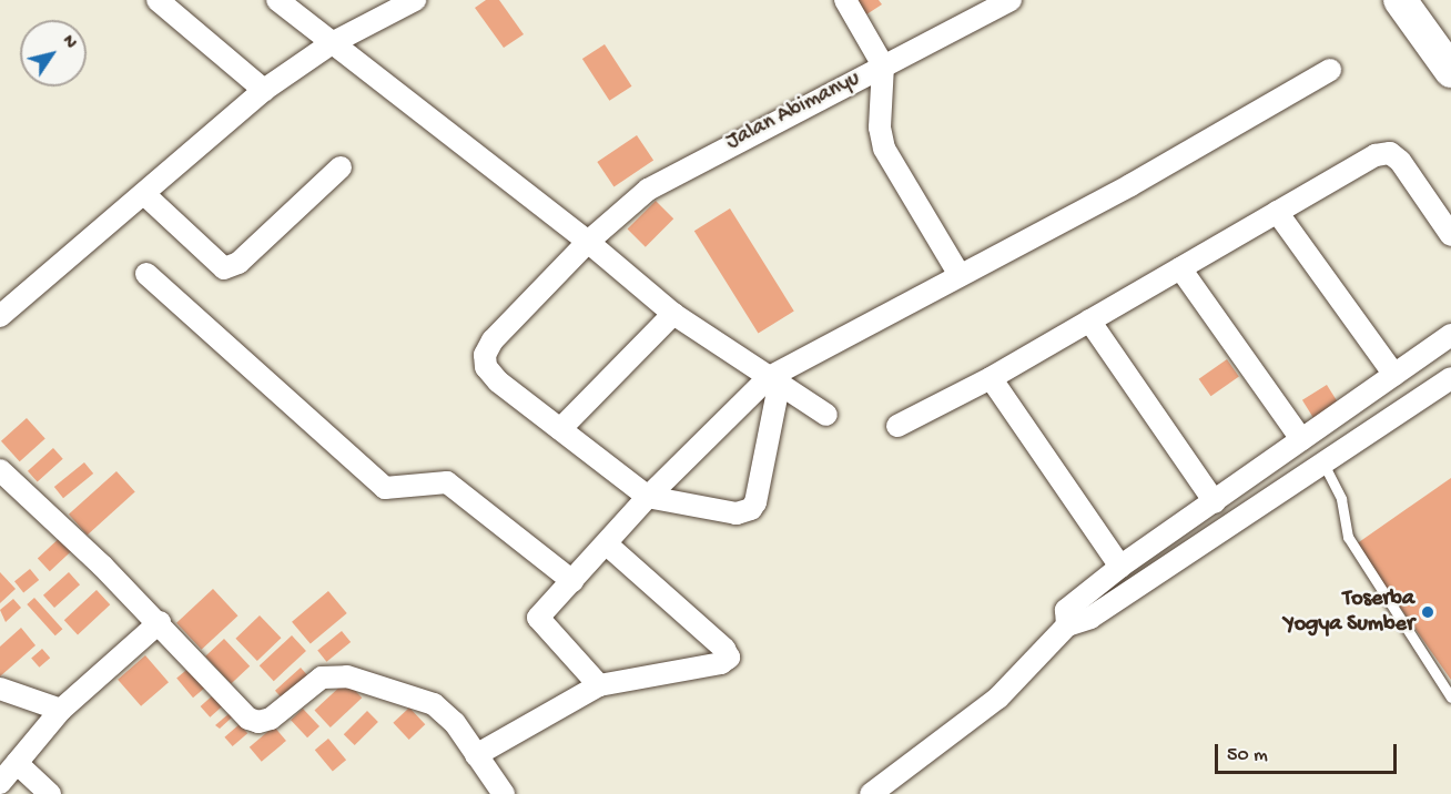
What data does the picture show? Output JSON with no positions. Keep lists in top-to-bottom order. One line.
{"streets":{"street":["Jalan Abimanyu"]},"places":["Toserba Yogya Sumber"],"scale_bar":"50 m","north":"top right"}
